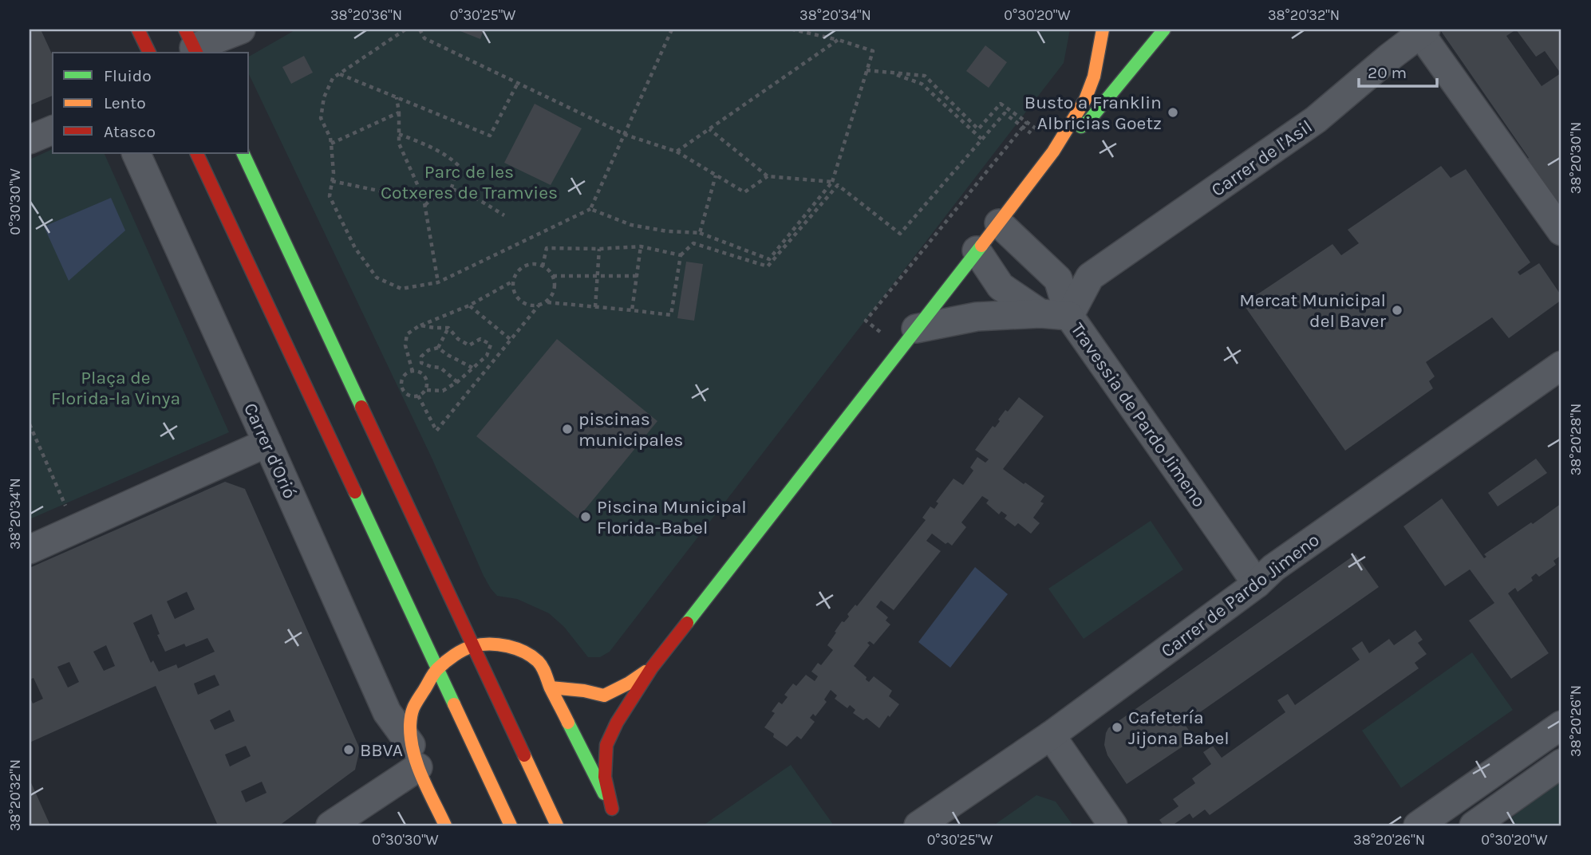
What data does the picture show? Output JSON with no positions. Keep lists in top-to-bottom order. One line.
{"streets":{"street":["Carrer de l'Asil","Travessia de Pardo Jimeno","Carrer d'Orió","Carrer de Pardo Jimeno"]},"crossings":[["Carrer de l'Asil","Travessia de Pardo Jimeno"],["Travessia de Pardo Jimeno","Carrer de Pardo Jimeno"]],"parks":["Parc de les Cotxeres de Tramvies","Plaça de Florida-la Vinya"],"places":["Busto a Franklin Albricias Goetz","Mercat Municipal del Baver","piscinas municipales","Piscina Municipal Florida-Babel","Cafetería Jijona Babel","BBVA"],"legend":["Fluido","Lento","Atasco"],"scale_bar":"20 m","coordinates":["38°20'36\"N","0°30'25\"W","38°20'34\"N","0°30'20\"W","38°20'32\"N","38°20'30\"N","0°30'30\"W","38°20'28\"N","38°20'26\"N"]}
